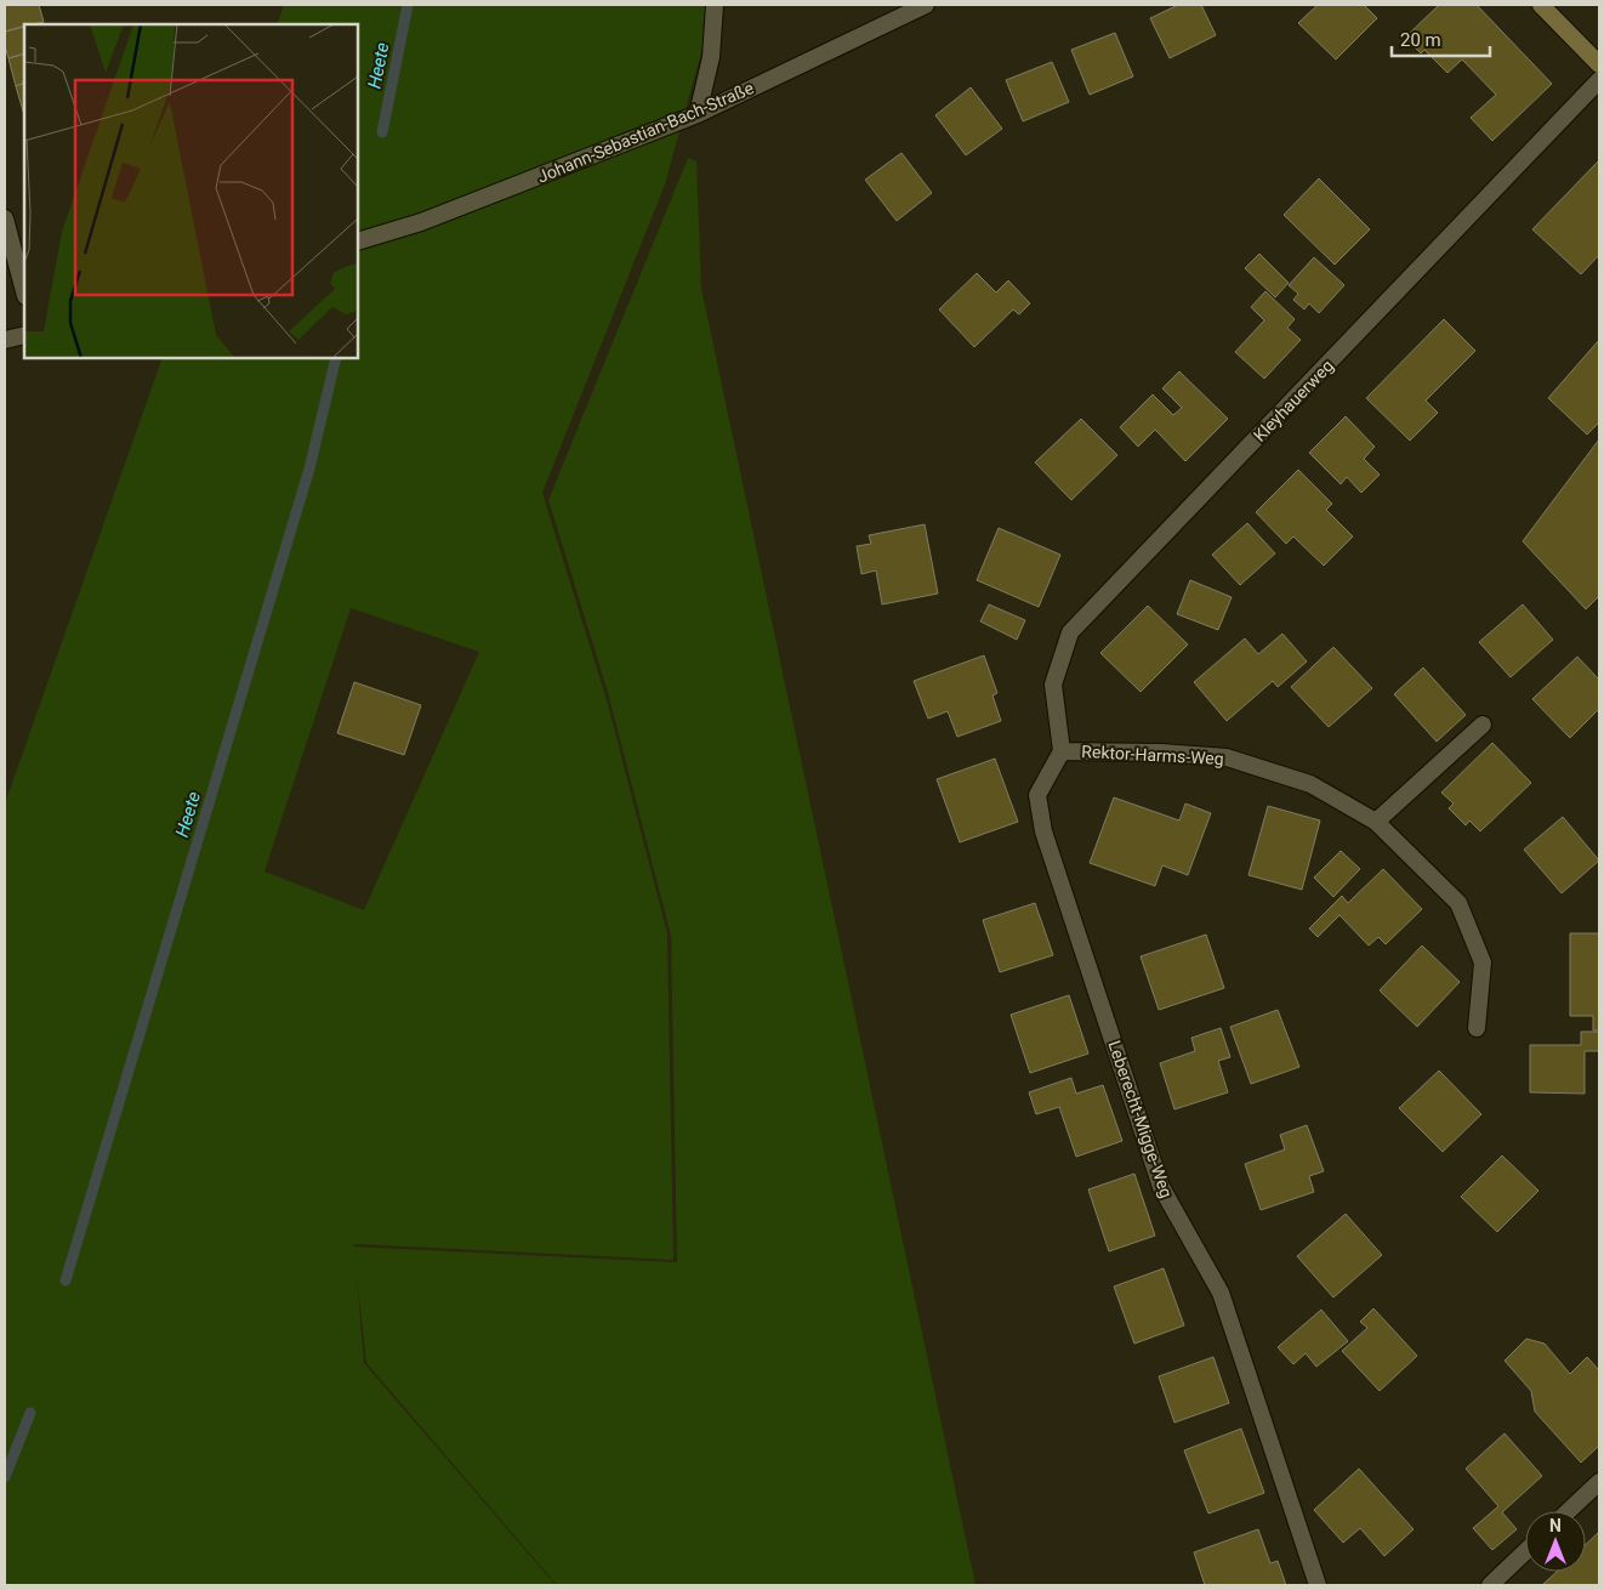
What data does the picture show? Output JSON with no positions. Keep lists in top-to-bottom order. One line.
{"streets":{"street":["Johann-Sebastian-Bach-Straße","Kleyhauerweg","Rektor-Harms-Weg","Leberecht-Migge-Weg"]},"crossings":[["Kleyhauerweg","Rektor-Harms-Weg"],["Kleyhauerweg","Leberecht-Migge-Weg"],["Rektor-Harms-Weg","Leberecht-Migge-Weg"]],"water":["Heete"],"scale_bar":"20 m","north":"top"}
